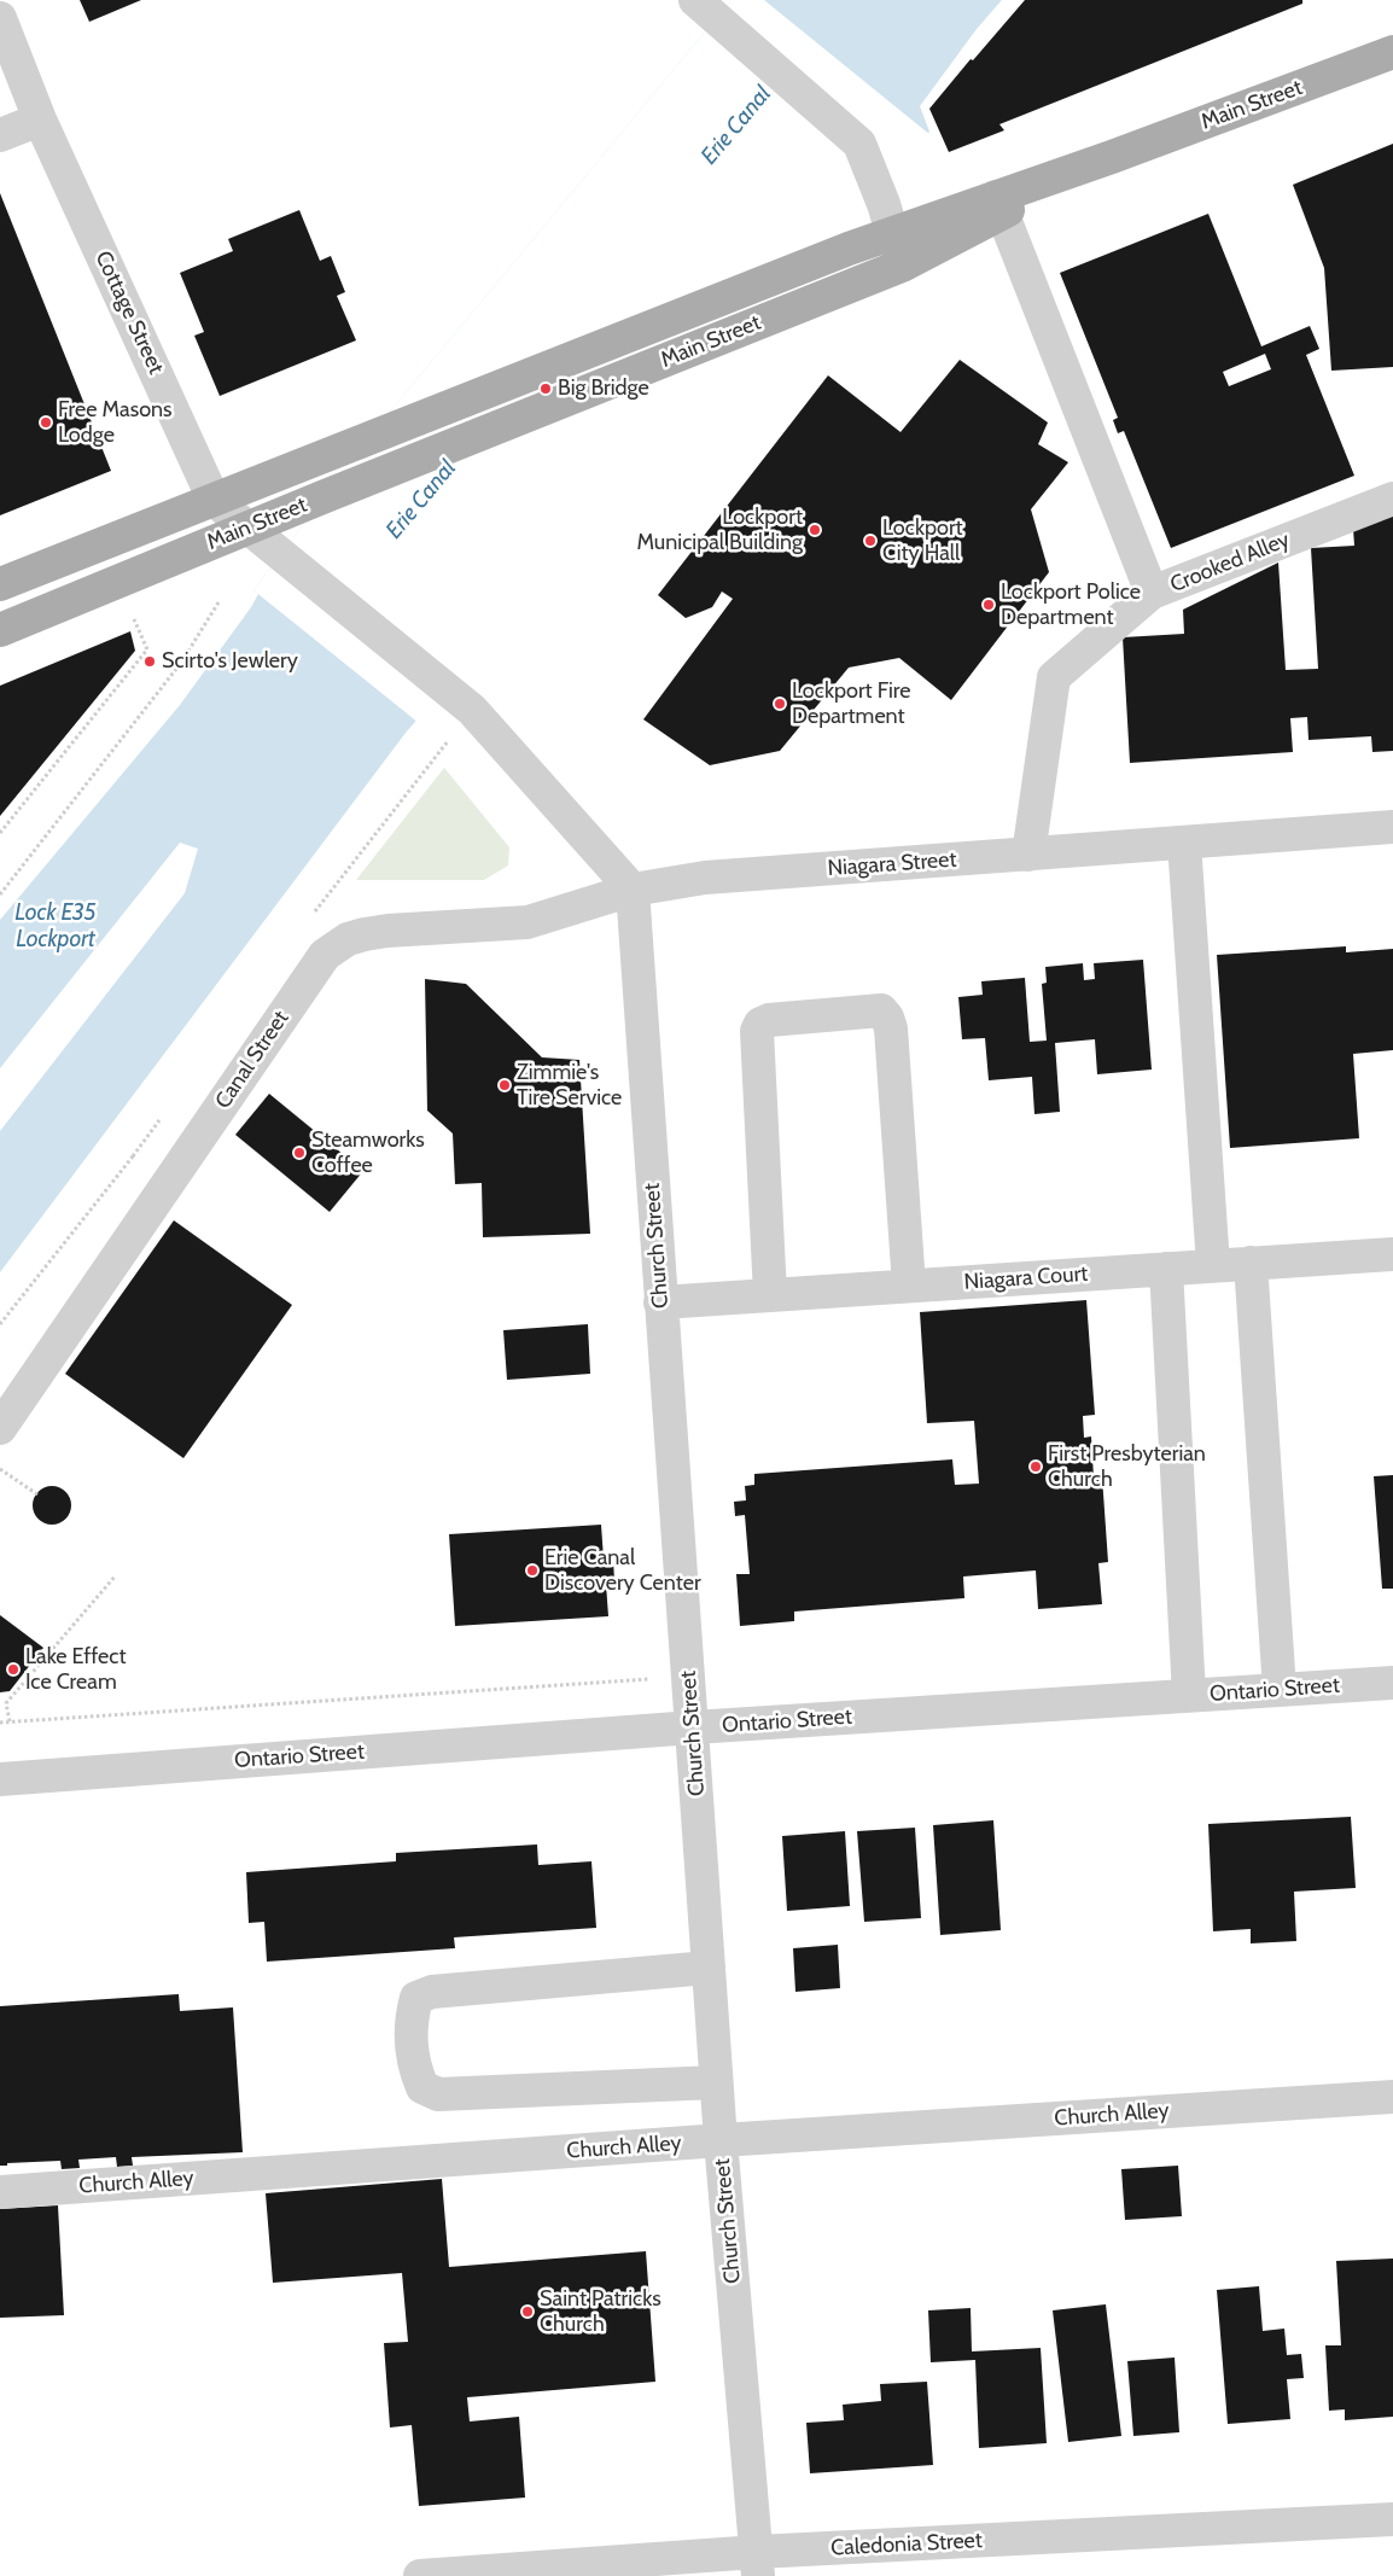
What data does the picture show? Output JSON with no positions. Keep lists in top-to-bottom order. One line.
{"streets":{"main road":["Main Street"],"street":["Cottage Street","Crooked Alley","Niagara Street","Canal Street","Church Street","Niagara Court","Ontario Street","Church Alley","Caledonia Street"]},"crossings":[["Main Street","Cottage Street"],["Cottage Street","Niagara Street"],["Cottage Street","Canal Street"],["Cottage Street","Church Street"],["Crooked Alley","Niagara Street"],["Niagara Street","Canal Street"],["Niagara Street","Church Street"],["Canal Street","Church Street"],["Church Street","Niagara Court"],["Church Street","Ontario Street"],["Church Street","Church Alley"],["Church Street","Caledonia Street"]],"water":["Erie Canal","Lock E35 Lockport"],"places":["Big Bridge","Free Masons Lodge","Lockport Municipal Building","Lockport City Hall","Lockport Police Department","Scirto's Jewlery","Lockport Fire Department","Zimmie's Tire Service","Steamworks Coffee","First Presbyterian Church","Erie Canal Discovery Center","Lake Effect Ice Cream","Saint Patricks Church"]}
